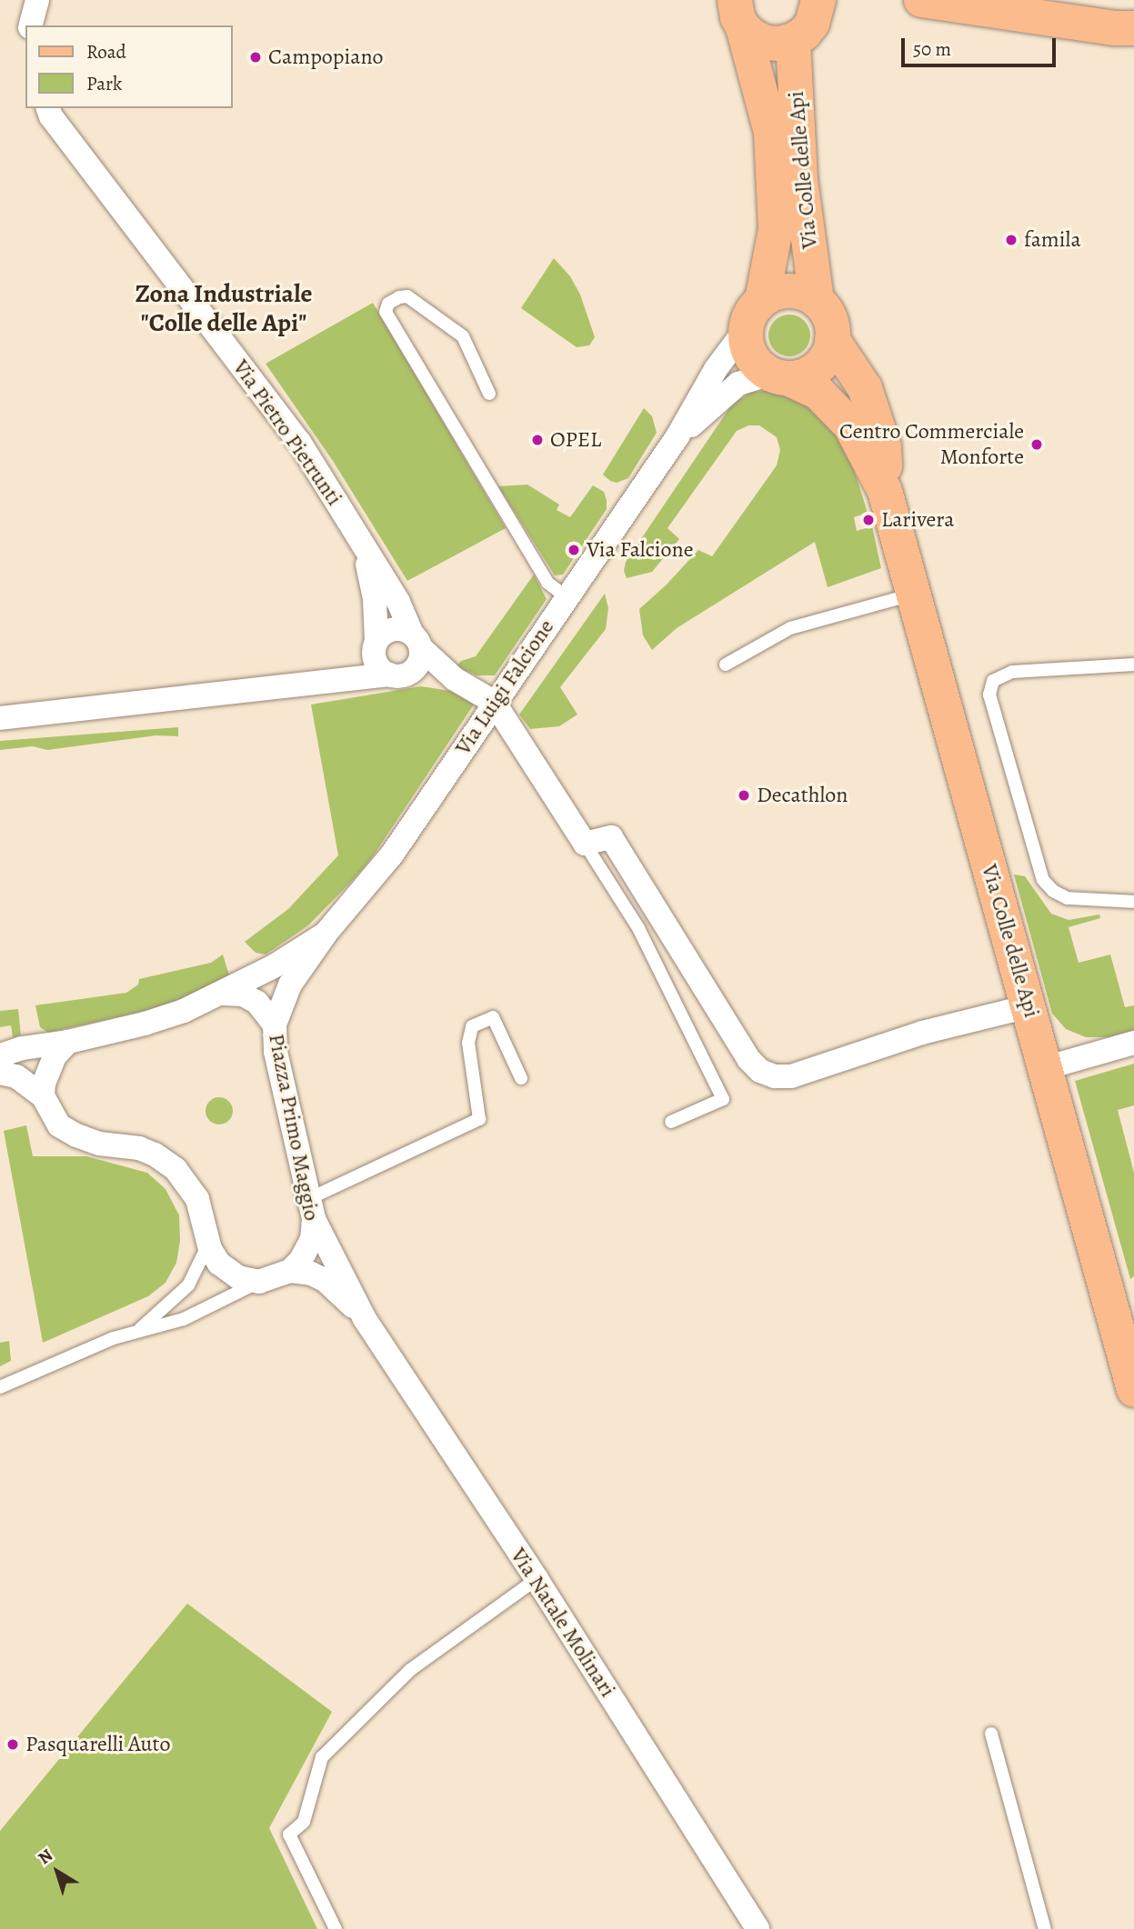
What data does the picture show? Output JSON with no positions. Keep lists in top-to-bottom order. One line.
{"streets":{"main road":["Via Colle delle Api"],"street":["Via Pietro Pietrunti","Via Luigi Falcione","Piazza Primo Maggio","Via Natale Molinari"]},"crossings":[["Via Colle delle Api","Via Luigi Falcione"],["Via Pietro Pietrunti","Via Luigi Falcione"],["Via Luigi Falcione","Piazza Primo Maggio"],["Piazza Primo Maggio","Via Natale Molinari"]],"districts":["Zona Industriale \"Colle delle Api\""],"places":["Campopiano","famila","OPEL","Centro Commerciale Monforte","Larivera","Via Falcione","Decathlon","Pasquarelli Auto"],"legend":["Road","Park"],"scale_bar":"50 m","north":"top left"}
